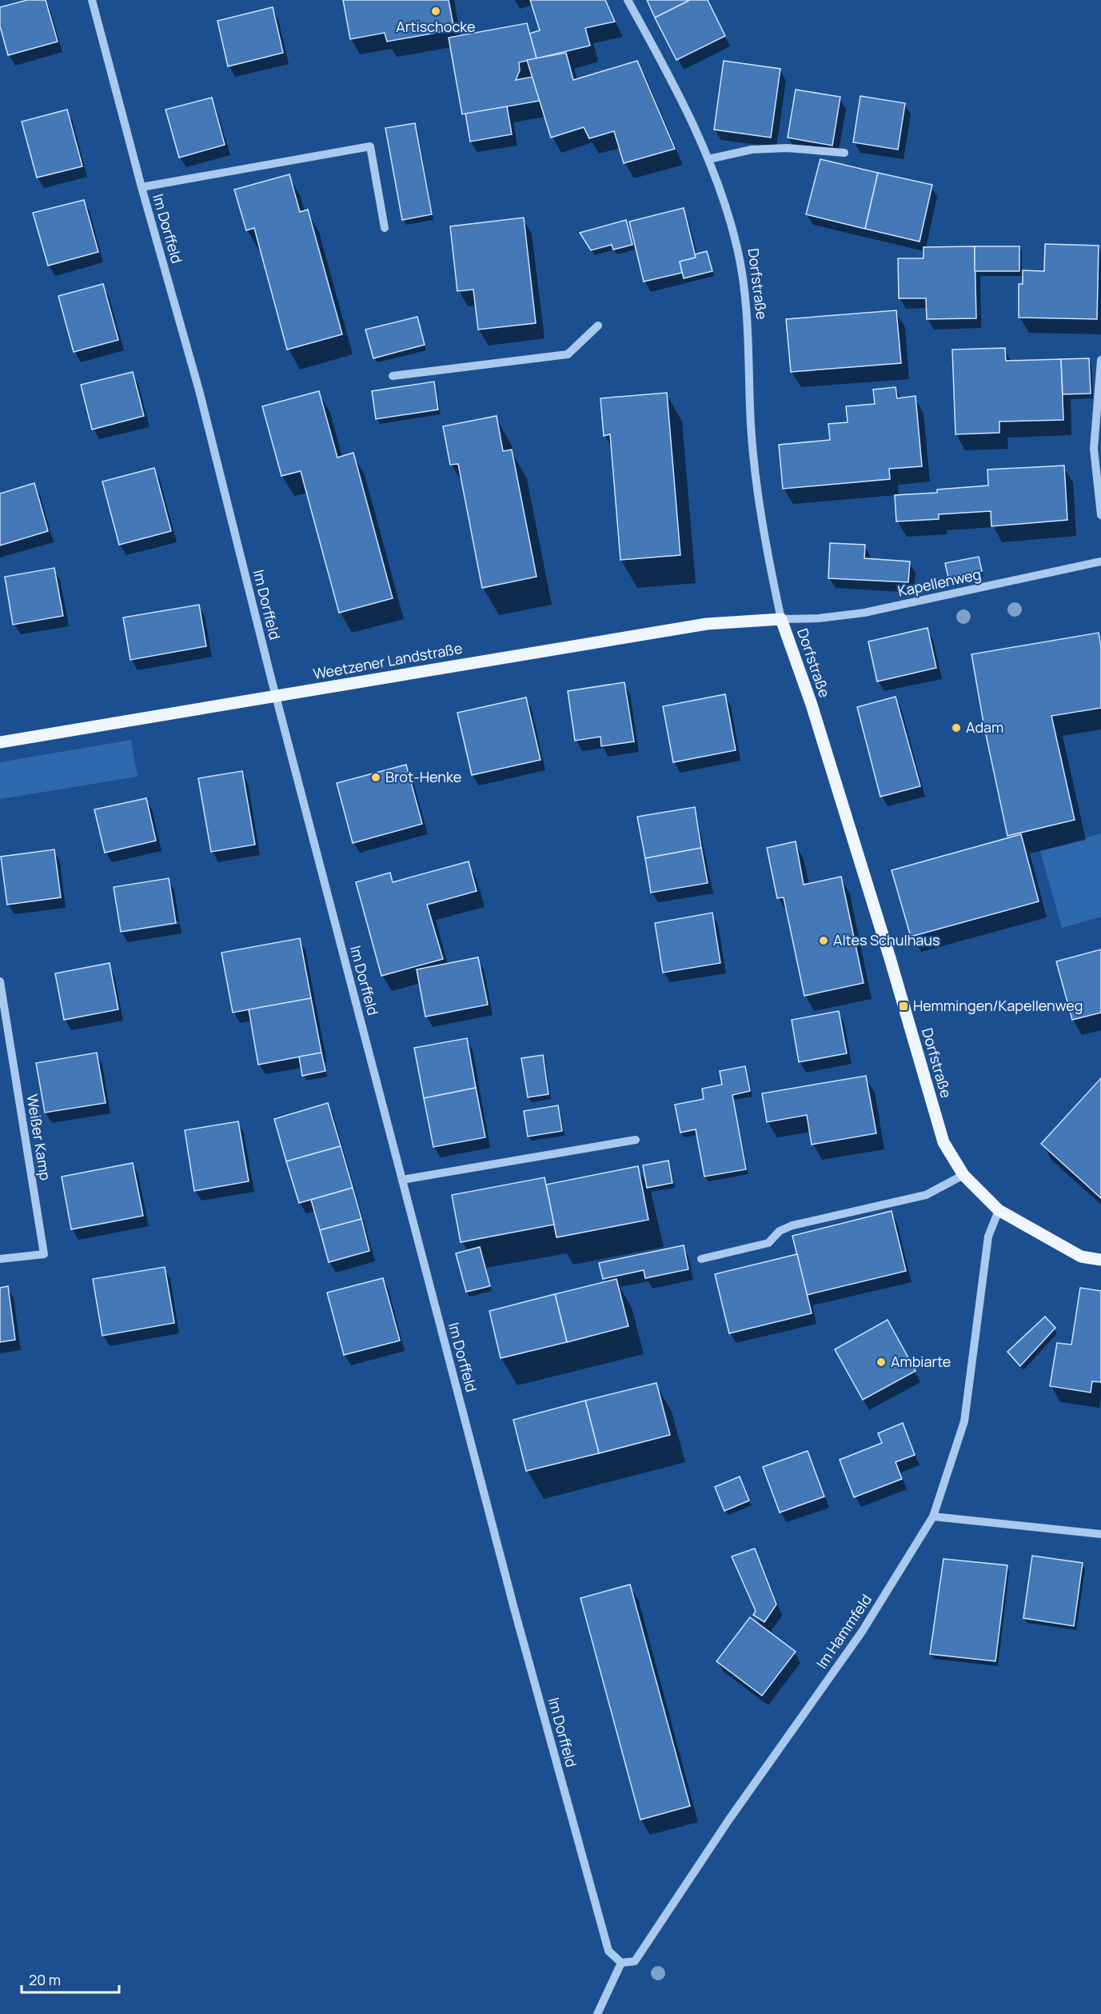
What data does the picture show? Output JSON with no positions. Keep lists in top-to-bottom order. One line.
{"streets":{"main road":["Dorfstraße","Weetzener Landstraße"],"street":["Im Dorffeld","Kapellenweg","Weißer Kamp","Im Hammfeld"]},"crossings":[["Im Dorffeld","Weetzener Landstraße"],["Im Dorffeld","Im Hammfeld"],["Dorfstraße","Kapellenweg"],["Dorfstraße","Weetzener Landstraße"],["Dorfstraße","Im Hammfeld"],["Kapellenweg","Weetzener Landstraße"]],"places":{"other":["Artischocke","Adam","Brot-Henke","Altes Schulhaus","Ambiarte"],"transit":["Hemmingen/Kapellenweg"]},"scale_bar":"20 m"}
